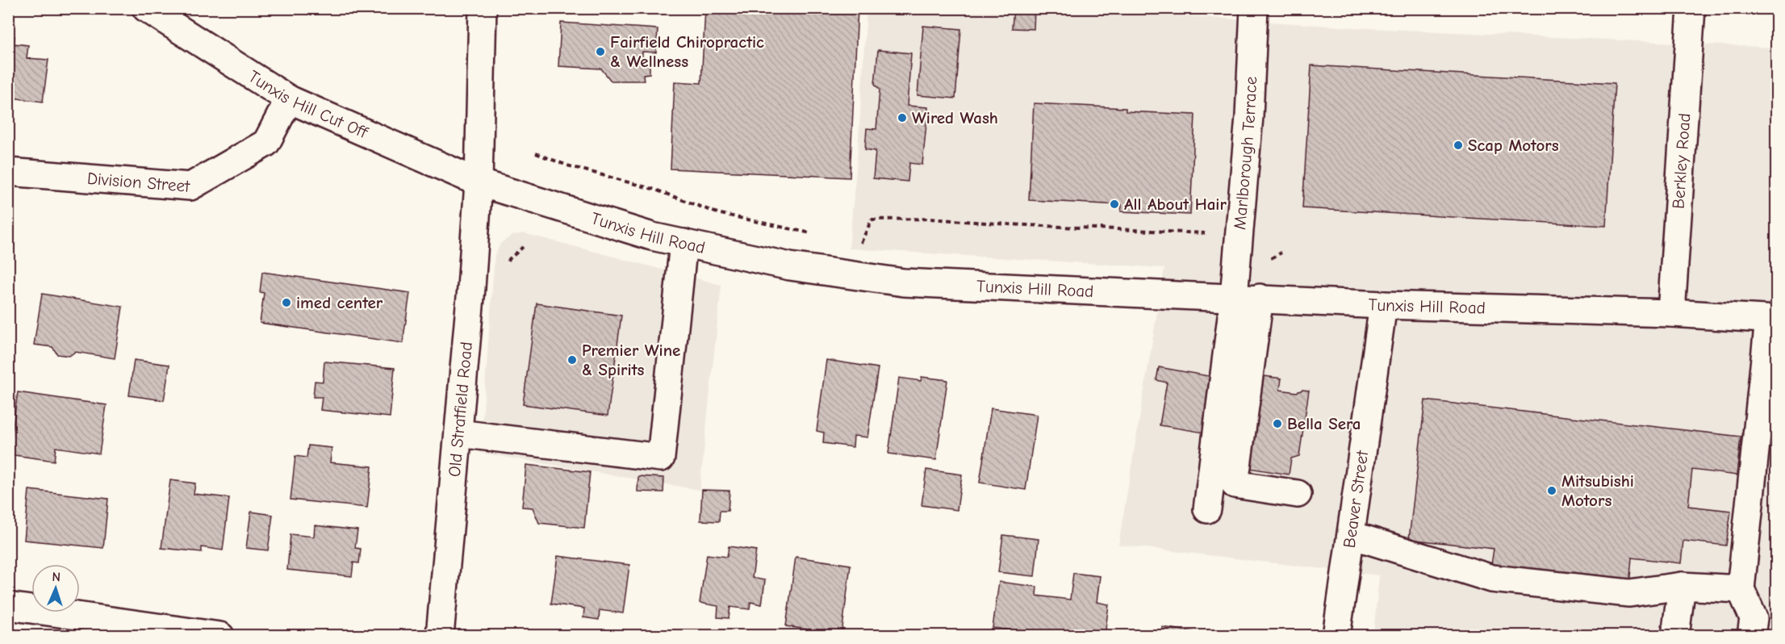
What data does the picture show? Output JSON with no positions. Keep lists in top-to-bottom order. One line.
{"streets":{"street":["Tunxis Hill Cut Off","Marlborough Terrace","Berkley Road","Division Street","Tunxis Hill Road","Old Stratfield Road","Beaver Street"]},"crossings":[["Tunxis Hill Cut Off","Division Street"],["Tunxis Hill Cut Off","Tunxis Hill Road"],["Tunxis Hill Cut Off","Old Stratfield Road"],["Marlborough Terrace","Tunxis Hill Road"],["Berkley Road","Tunxis Hill Road"],["Tunxis Hill Road","Old Stratfield Road"],["Tunxis Hill Road","Beaver Street"]],"places":["Fairfield Chiropractic & Wellness","Wired Wash","Scap Motors","All About Hair","imed center","Premier Wine & Spirits","Bella Sera","Mitsubishi Motors"],"north":"top"}
